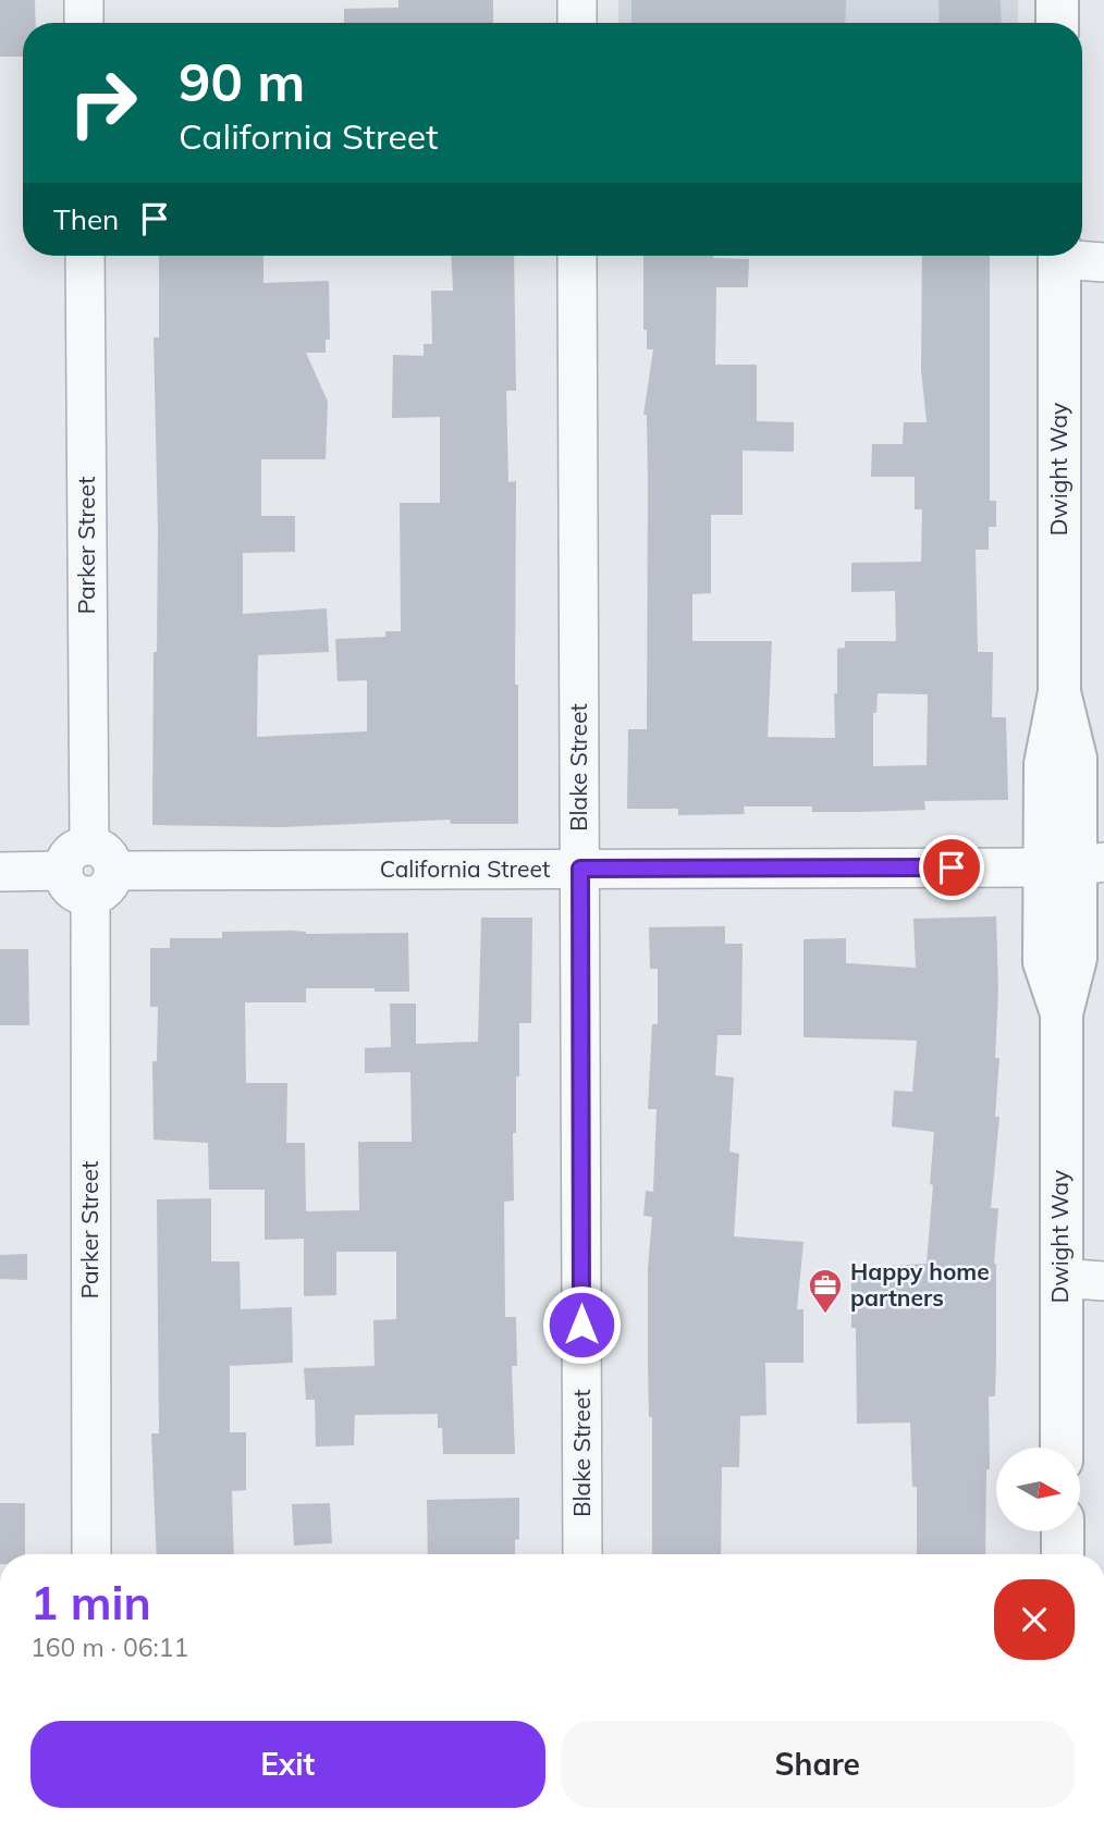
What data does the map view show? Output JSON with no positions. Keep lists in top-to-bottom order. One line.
{"streets":{"street":["Dwight Way","Parker Street","Blake Street","California Street"]},"crossings":[["Dwight Way","California Street"],["Parker Street","California Street"],["Blake Street","California Street"]],"places":{"office":["Happy home partners"]},"north":"right","page":{"turn":["90 m","California Street"],"then":"Then","heading":["1 min","160 m · 06:11"],"buttons":["Exit","Share"]}}
